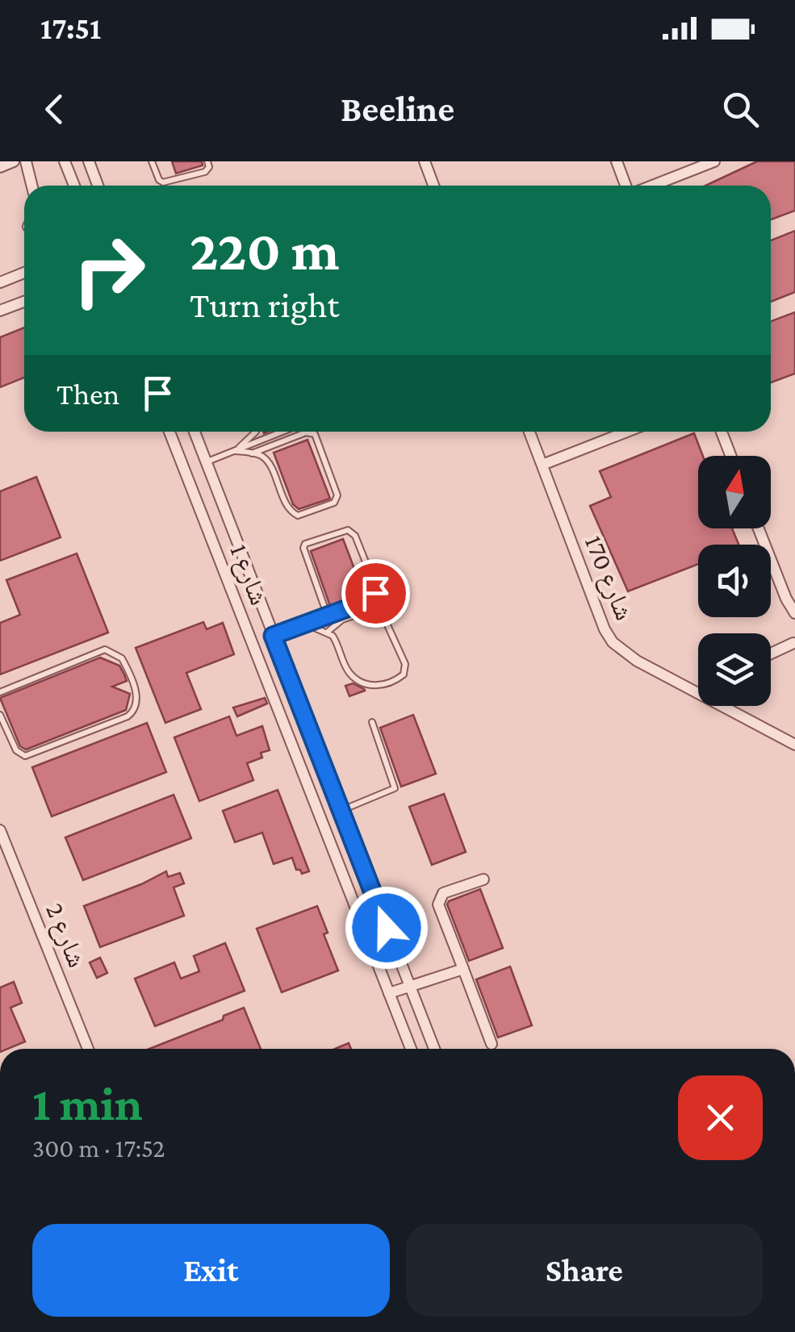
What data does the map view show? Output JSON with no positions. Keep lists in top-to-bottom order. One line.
{"streets":{"street":["شارع 1","شارع 170","شارع 2"]},"north":"top","page":{"status":"17:51","header":"Beeline","turn":["220 m","Turn right"],"then":"Then","heading":["1 min","300 m · 17:52"],"buttons":["Exit","Share"]}}
